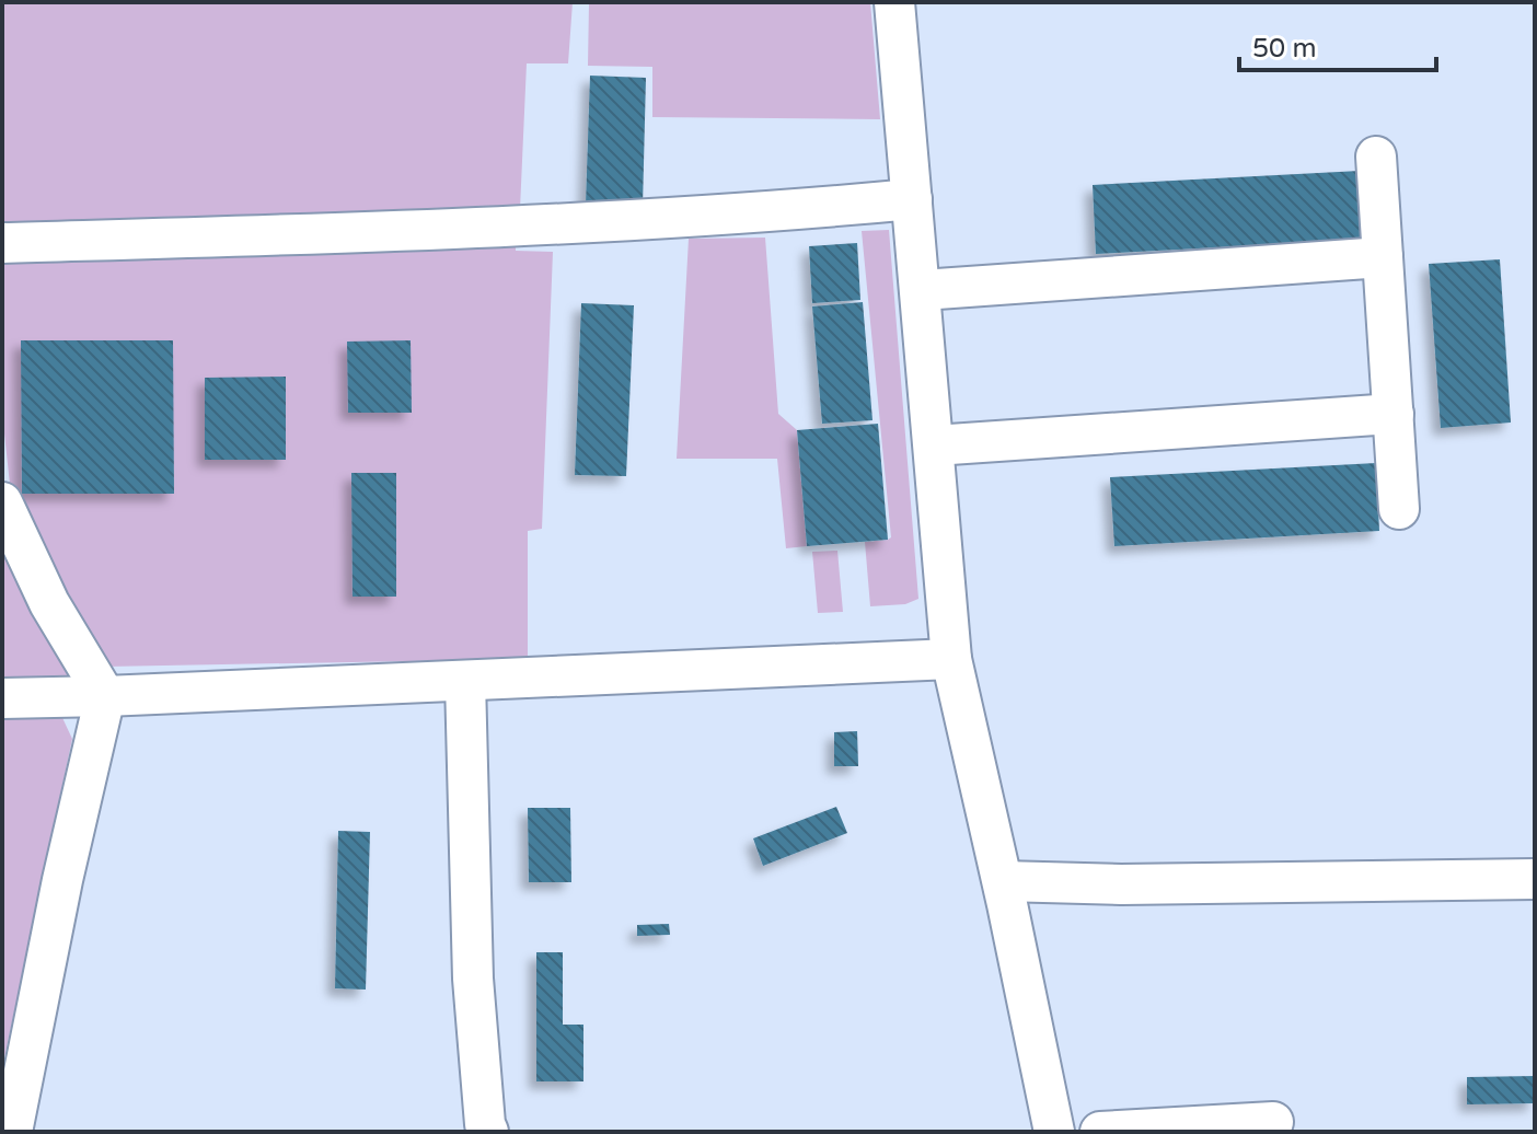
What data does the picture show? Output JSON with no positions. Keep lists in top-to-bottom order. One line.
{"scale_bar":"50 m"}
